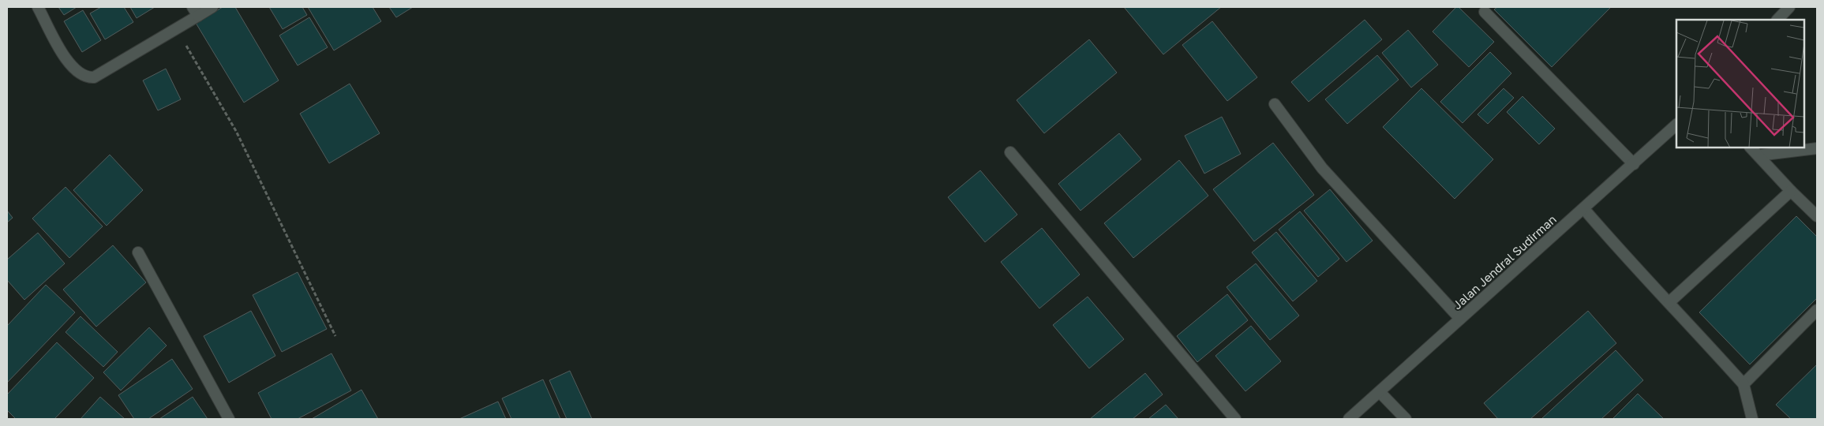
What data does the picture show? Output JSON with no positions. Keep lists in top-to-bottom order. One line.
{"streets":{"street":["Jalan Jendral Sudirman"]}}
